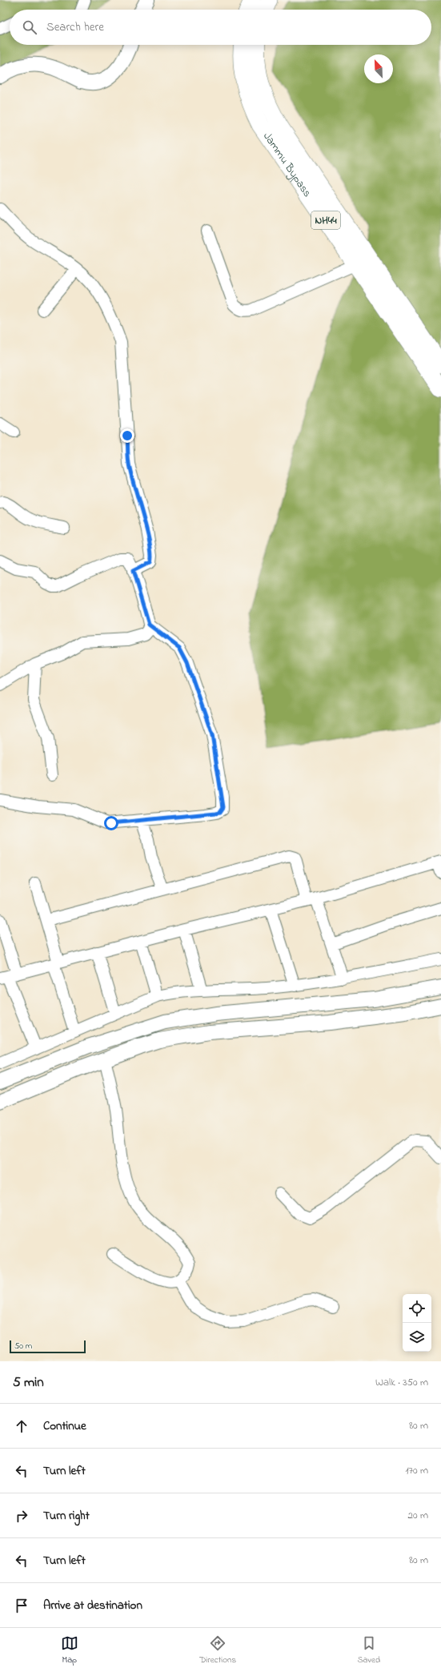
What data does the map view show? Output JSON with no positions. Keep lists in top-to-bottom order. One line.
{"streets":{"highway":["Jammu Bypass","NH44"]},"scale_bar":"50 m","north":"top left","page":{"search":"Search here","scale":"50 m","heading":["5 min","Walk · 350 m"],"list":[["Continue","80 m"],["Turn left","170 m"],["Turn right","20 m"],["Turn left","80 m"],"Arrive at destination"],"nav":["Map","Directions","Saved"]}}
